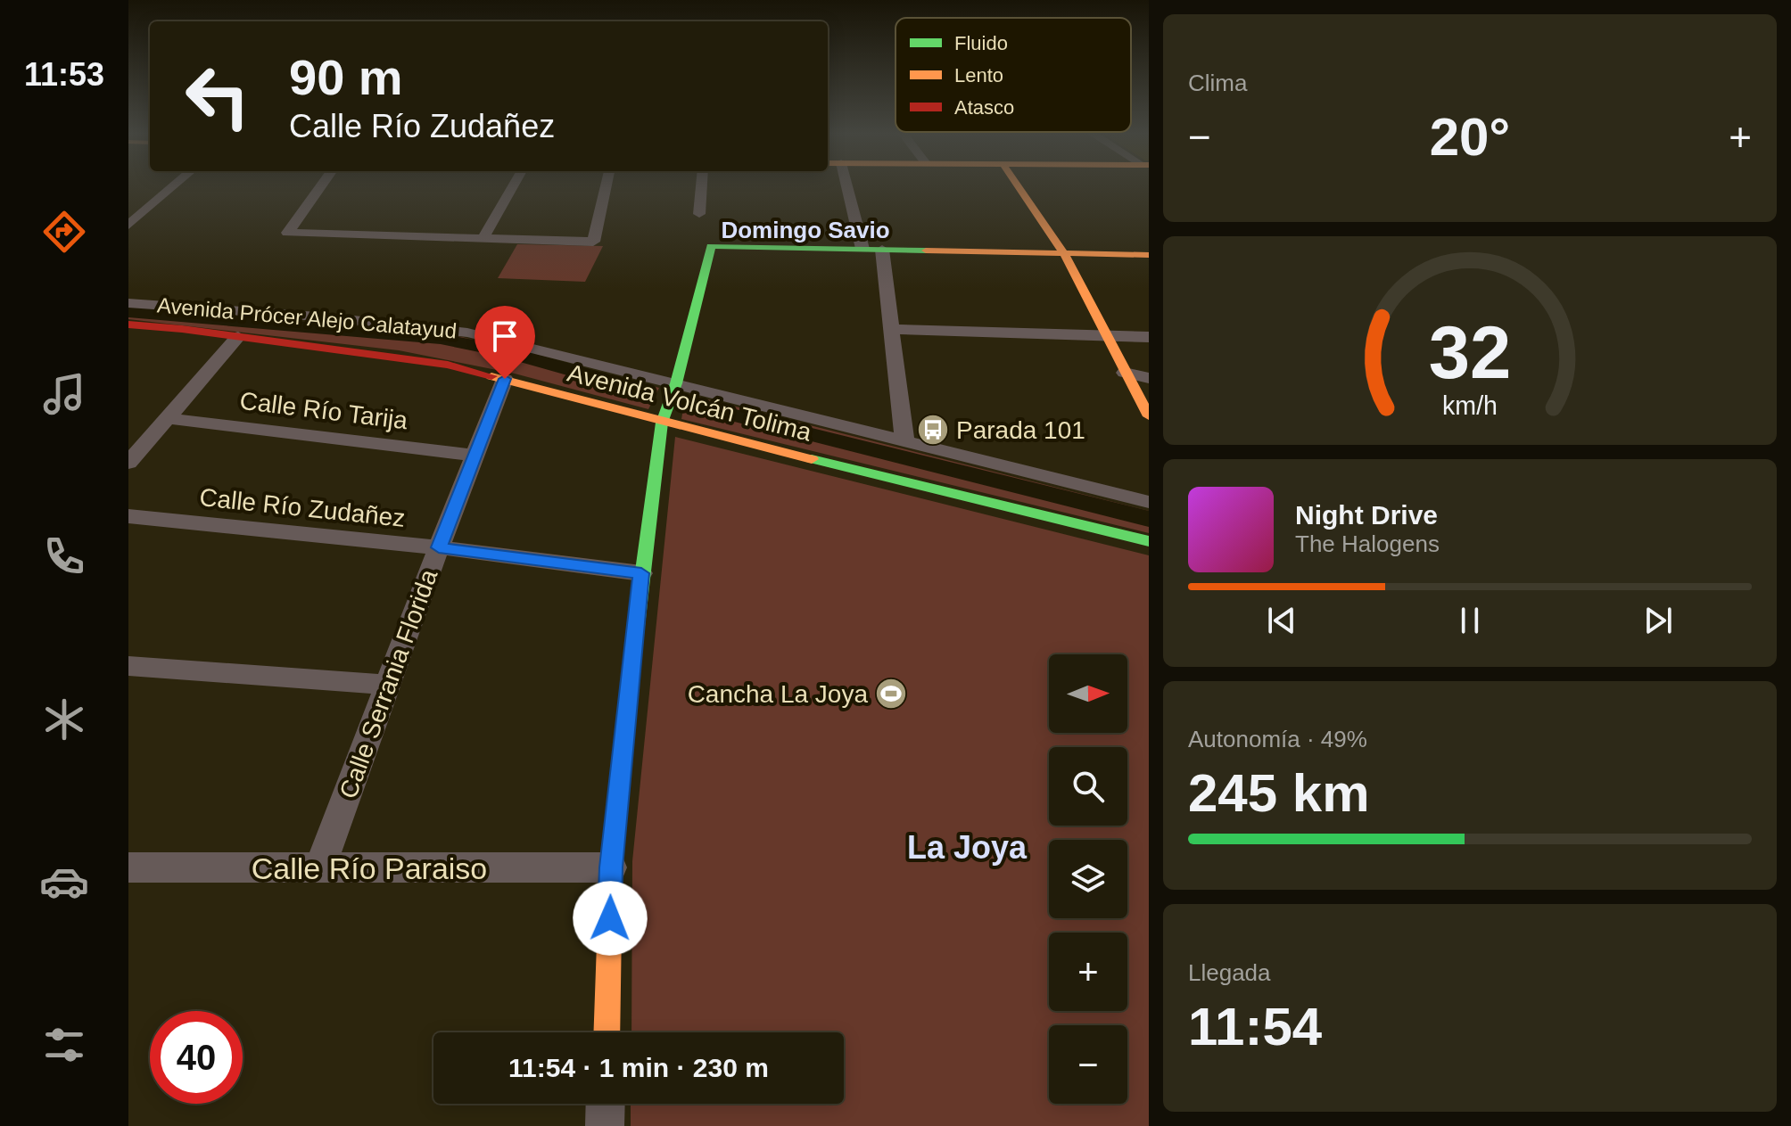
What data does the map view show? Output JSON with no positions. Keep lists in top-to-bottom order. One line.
{"streets":{"street":["Avenida Prócer Alejo Calatayud","Avenida Volcán Tolima","Calle Río Tarija","Calle Río Zudañez","Calle Serrania Florida","Calle Río Paraiso"]},"crossings":[["Avenida Volcán Tolima","Calle Serrania Florida"],["Calle Río Tarija","Calle Serrania Florida"],["Calle Río Zudañez","Calle Serrania Florida"],["Calle Serrania Florida","Calle Río Paraiso"]],"districts":["Domingo Savio","La Joya"],"places":{"bus stop":["Parada 101"],"sports":["Cancha La Joya"]},"legend":["Fluido","Lento","Atasco"],"north":"right","page":{"tabs":"11:53","tile":["Clima",["Autonomía · 49%","245 km"],["Llegada","11:54"]],"turn":["90 m","Calle Río Zudañez"],"heat":["−","20°","+"],"song":["Night Drive","The Halogens"],"map_buttons":["+","−"],"limit":"40","trip":"11:54 · 1 min · 230 m","gauge":["32","km/h"]}}
